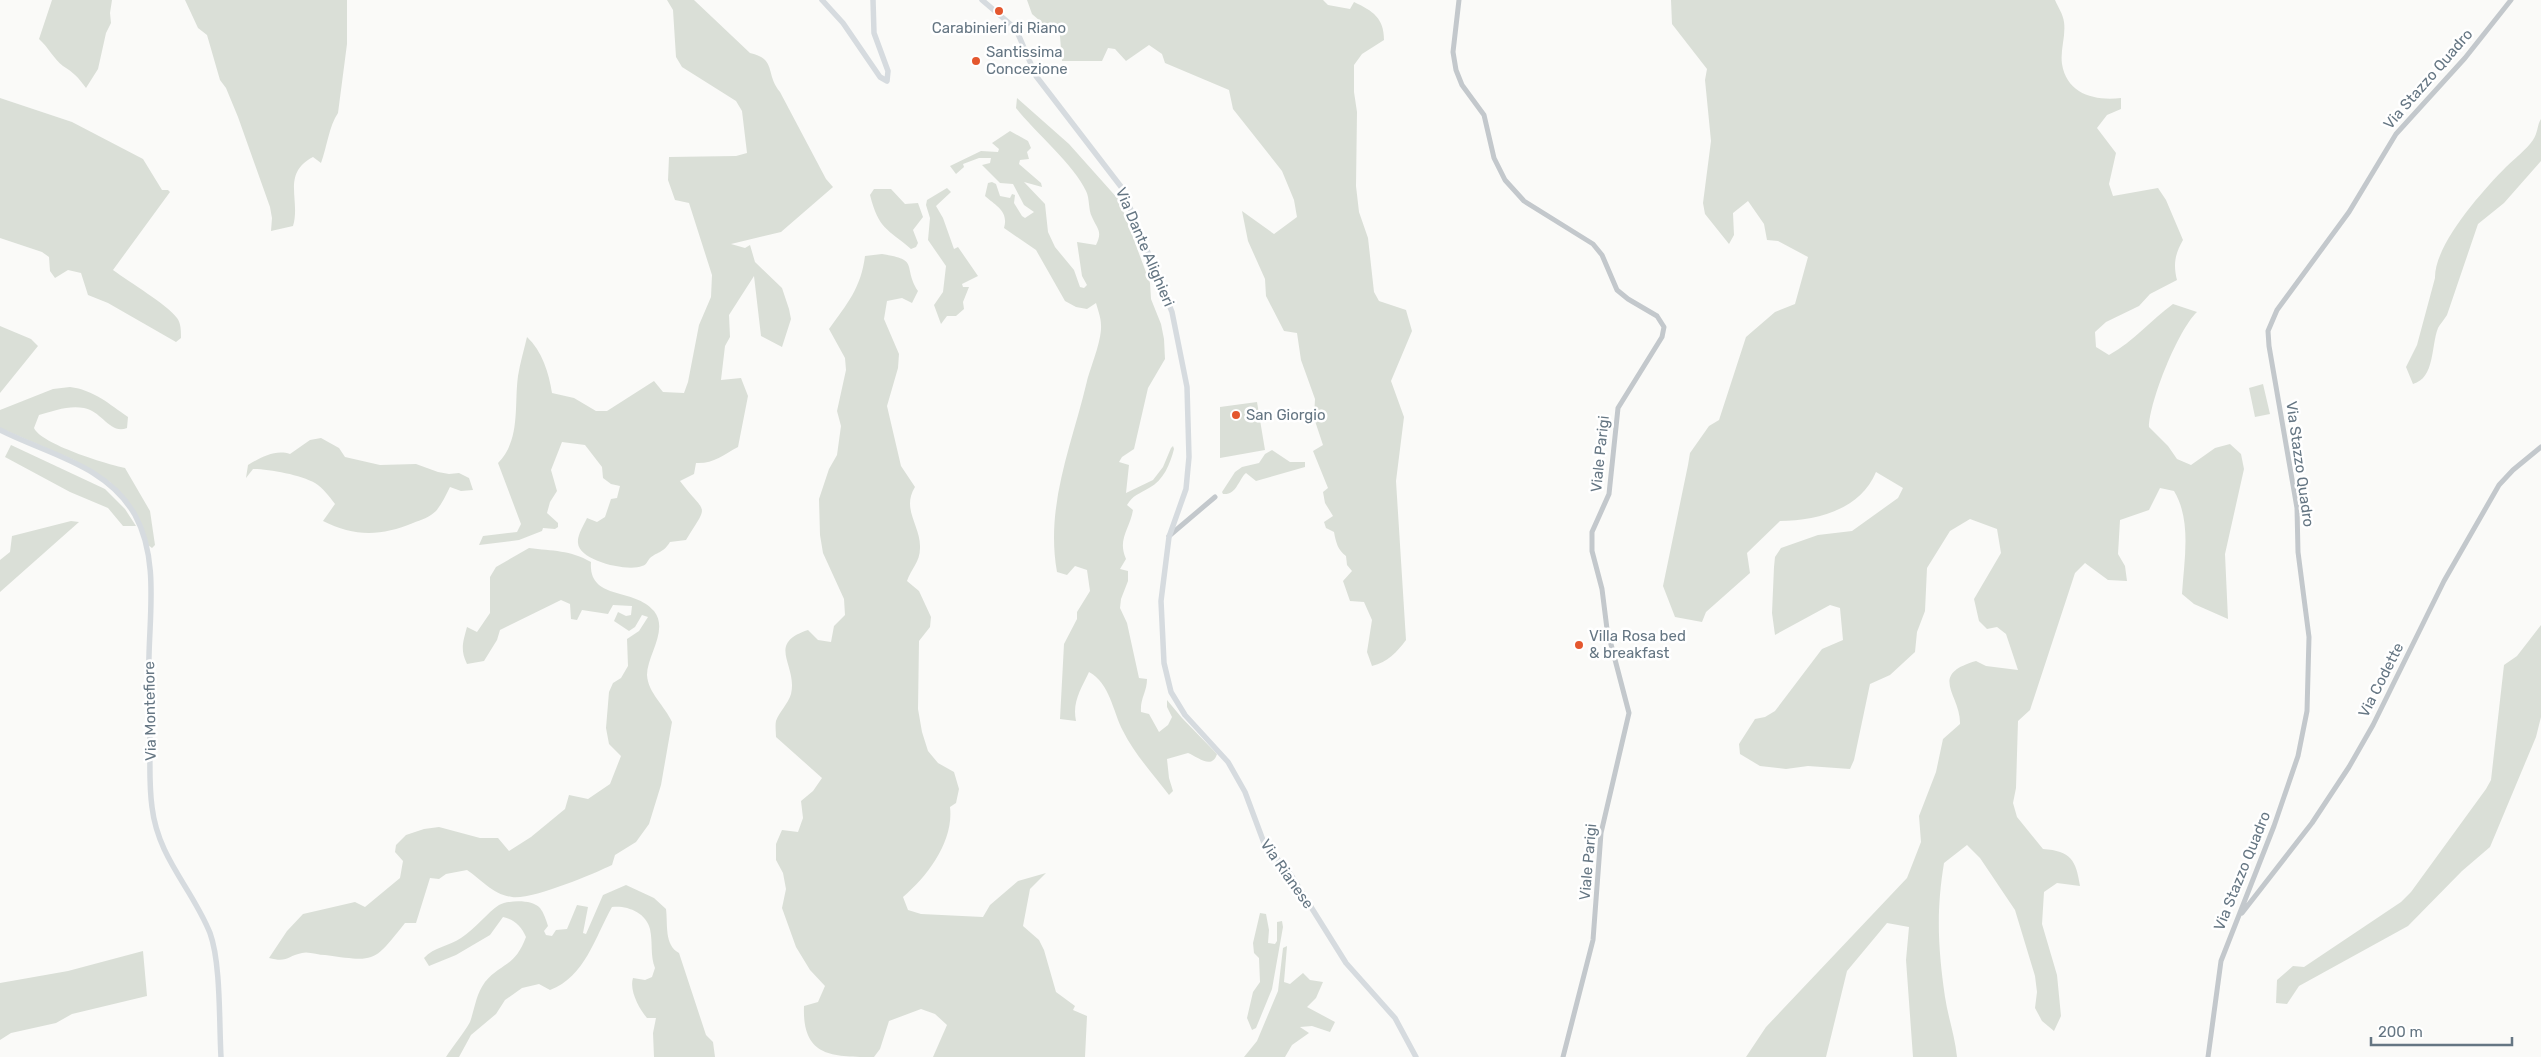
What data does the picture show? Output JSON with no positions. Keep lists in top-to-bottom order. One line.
{"streets":{"main road":["Via Dante Alighieri","Via Montefiore","Via Rianese"],"street":["Via Stazzo Quadro","Viale Parigi","Via Codette"]},"crossings":[["Via Stazzo Quadro","Via Codette"],["Via Dante Alighieri","Via Rianese"]],"places":["Carabinieri di Riano","Santissima Concezione","San Giorgio","Villa Rosa bed & breakfast"],"scale_bar":"200 m"}
